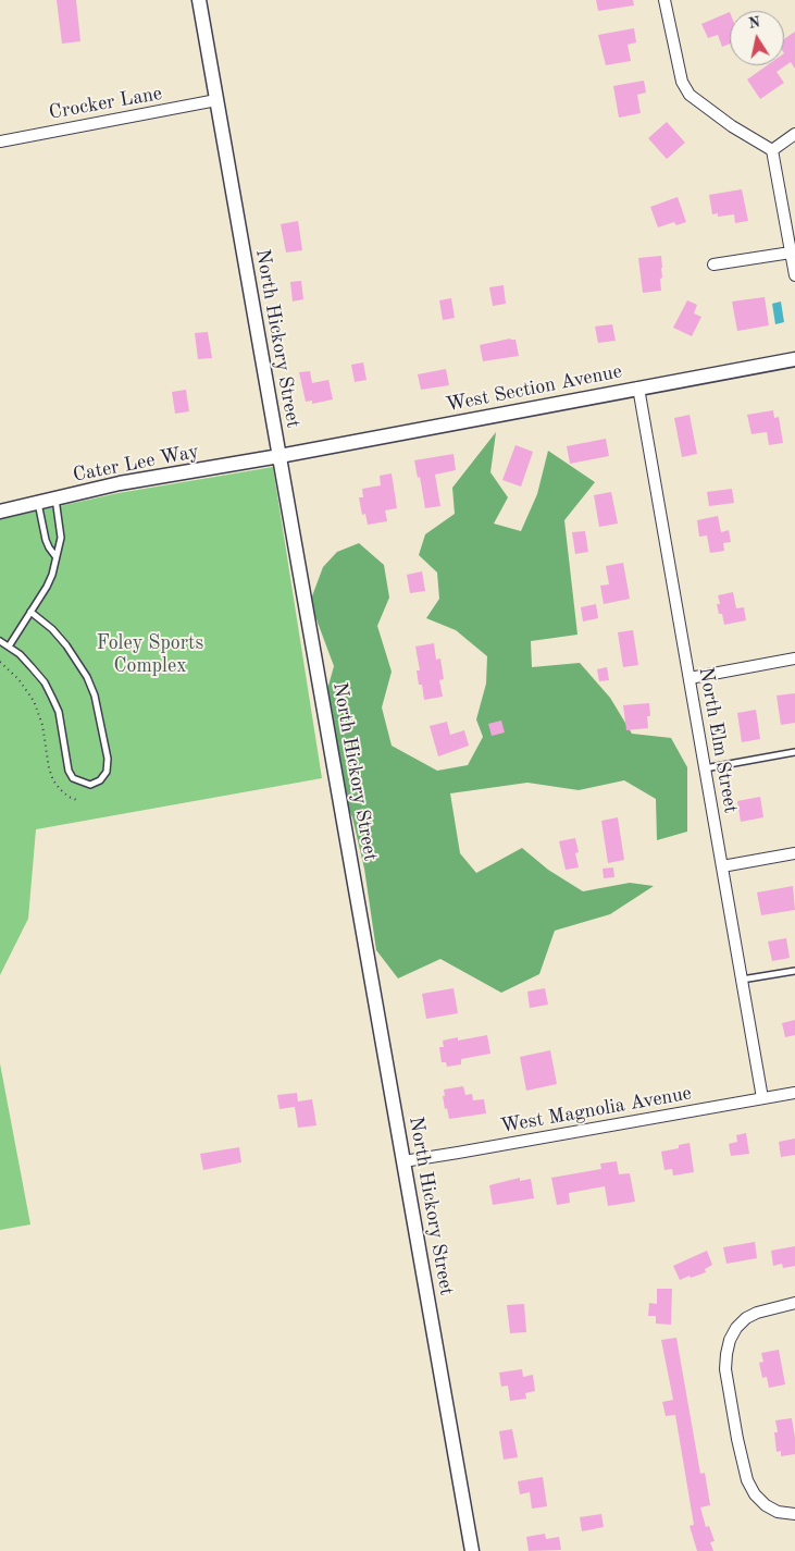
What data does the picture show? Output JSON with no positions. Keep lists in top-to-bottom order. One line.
{"streets":{"street":["Crocker Lane","North Hickory Street","West Section Avenue","Cater Lee Way","North Elm Street","West Magnolia Avenue"]},"crossings":[["Crocker Lane","North Hickory Street"],["North Hickory Street","West Section Avenue"],["North Hickory Street","Cater Lee Way"],["North Hickory Street","West Magnolia Avenue"],["West Section Avenue","Cater Lee Way"],["West Section Avenue","North Elm Street"],["North Elm Street","West Magnolia Avenue"]],"parks":["Foley Sports Complex"],"north":"top"}
